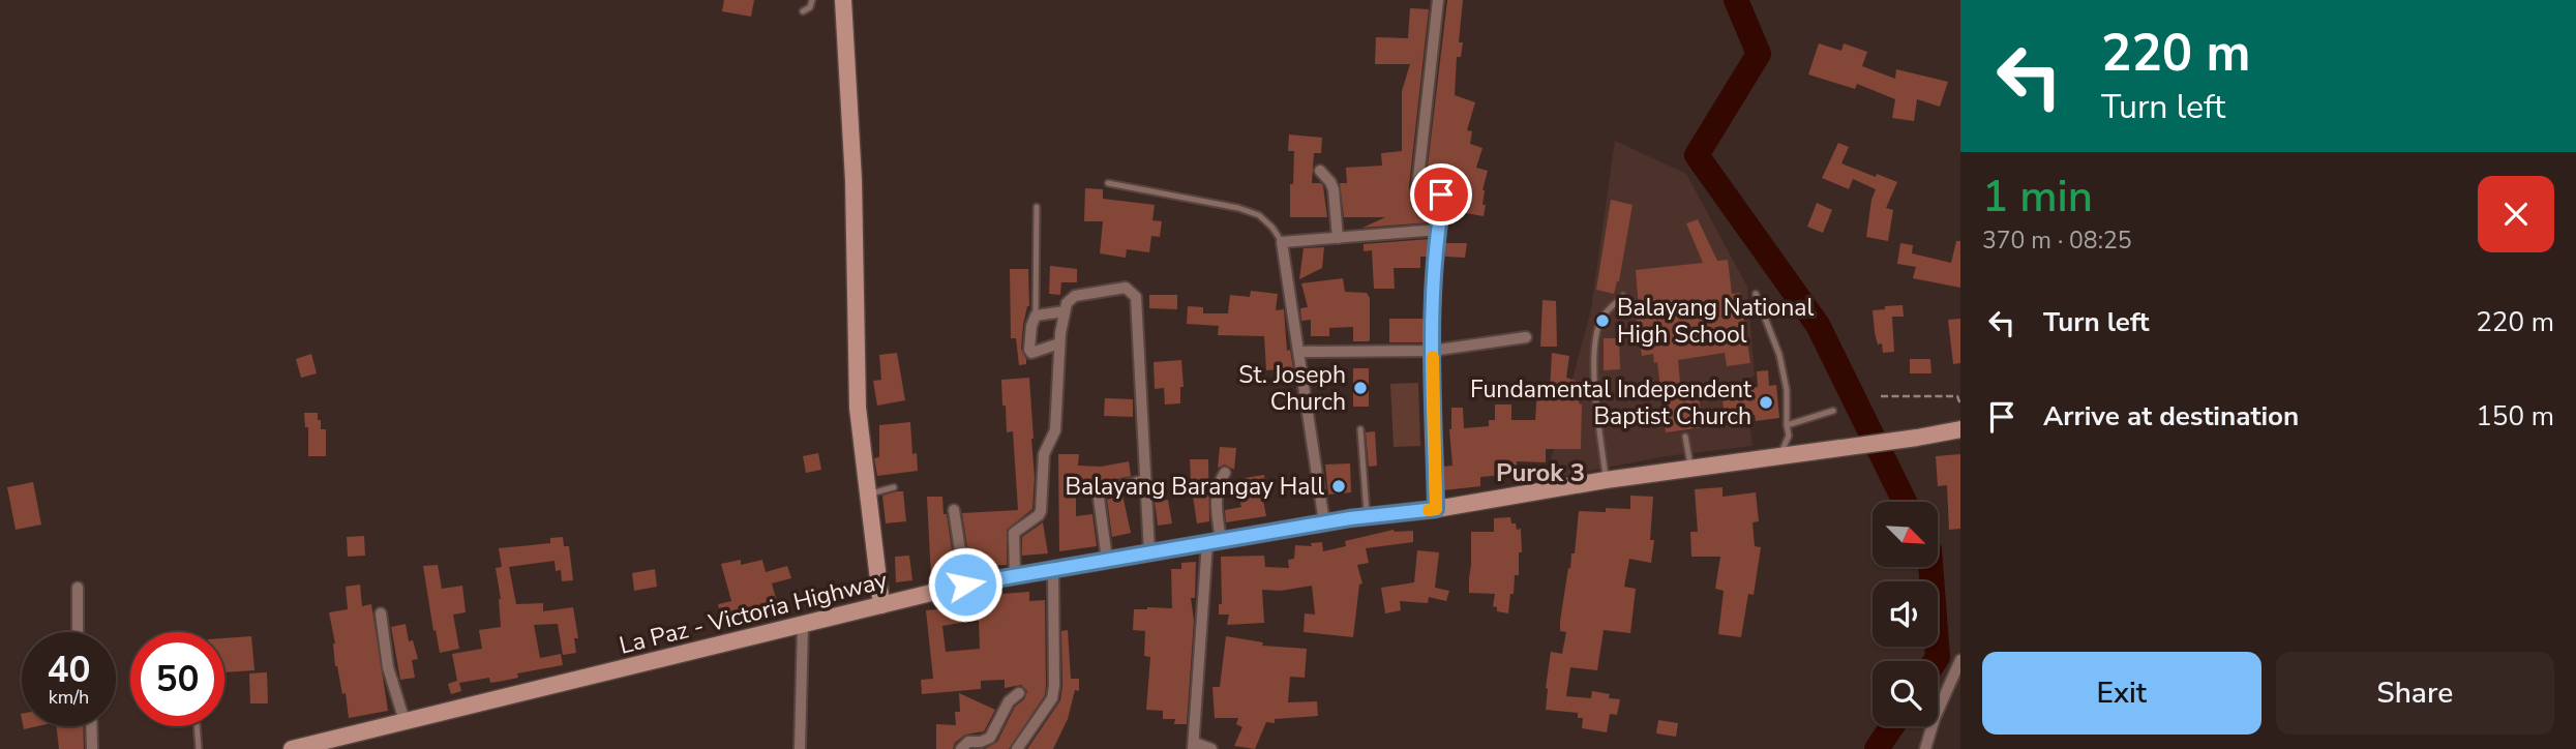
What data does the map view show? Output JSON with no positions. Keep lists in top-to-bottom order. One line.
{"streets":{"main road":["La Paz - Victoria Highway"]},"districts":["Purok 3"],"places":["Balayang National High School","St. Joseph Church","Fundamental Independent Baptist Church","Balayang Barangay Hall"],"north":"bottom right","page":{"turn":["220 m","Turn left"],"heading":["1 min","370 m · 08:25"],"list":[{"name":"Turn left","value":"220 m"},{"name":"Arrive at destination","value":"150 m"}],"speed":"40 km/h","limit":"50","buttons":["Exit","Share"]}}
